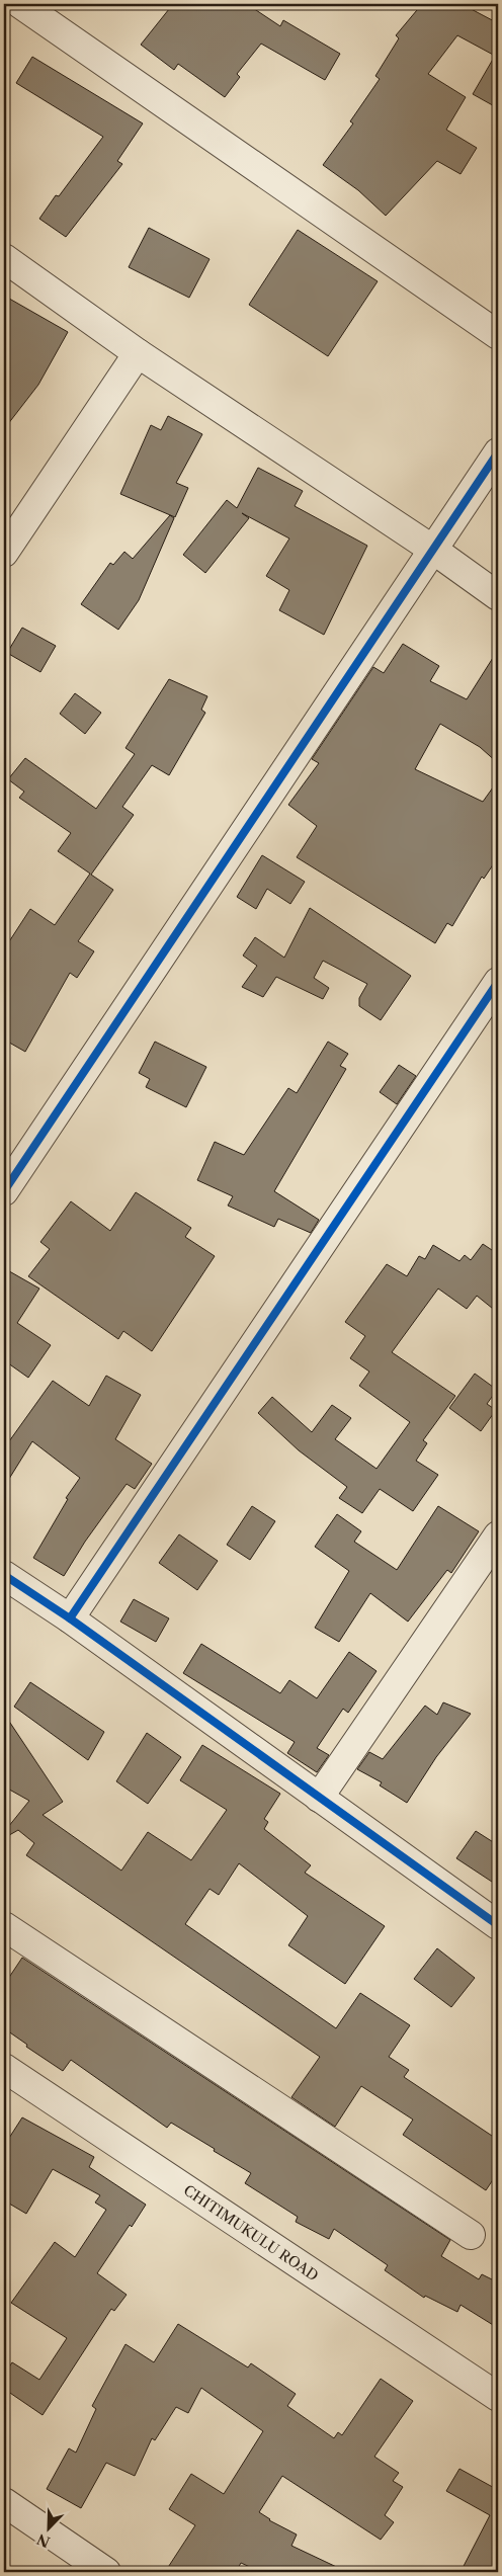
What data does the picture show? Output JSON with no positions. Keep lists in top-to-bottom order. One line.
{"streets":{"street":["CHITIMUKULU ROAD"]},"north":"bottom left"}
